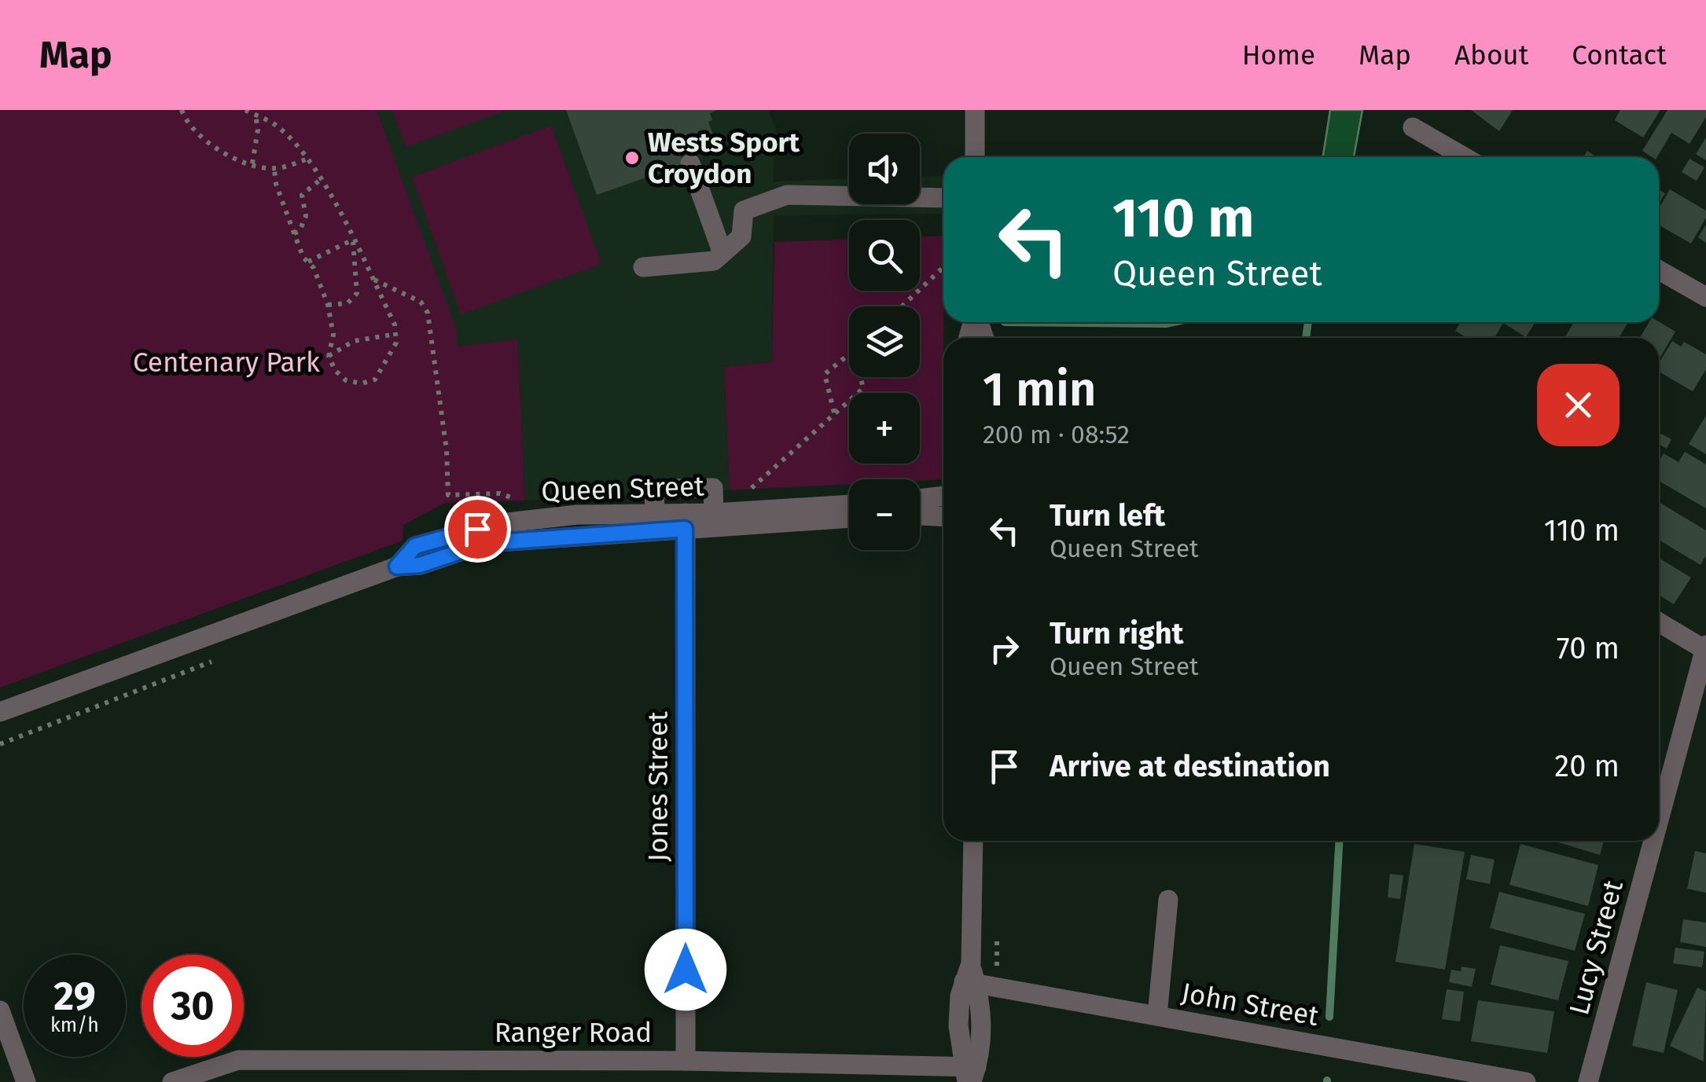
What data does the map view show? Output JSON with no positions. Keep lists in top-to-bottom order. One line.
{"streets":{"street":["Queen Street","Jones Street","Lucy Street","John Street","Ranger Road"]},"crossings":[["Queen Street","Jones Street"],["Jones Street","Ranger Road"]],"parks":["Centenary Park"],"places":["Wests Sport Croydon"],"page":{"header":"Map","nav":["Home","Map","About","Contact"],"map_buttons":["+","−"],"turn":["110 m","Queen Street"],"heading":["1 min","200 m · 08:52"],"list":[{"name":"Turn left","note":"Queen Street","value":"110 m"},{"name":"Turn right","note":"Queen Street","value":"70 m"},{"name":"Arrive at destination","value":"20 m"}],"speed":"29 km/h","limit":"30"}}
